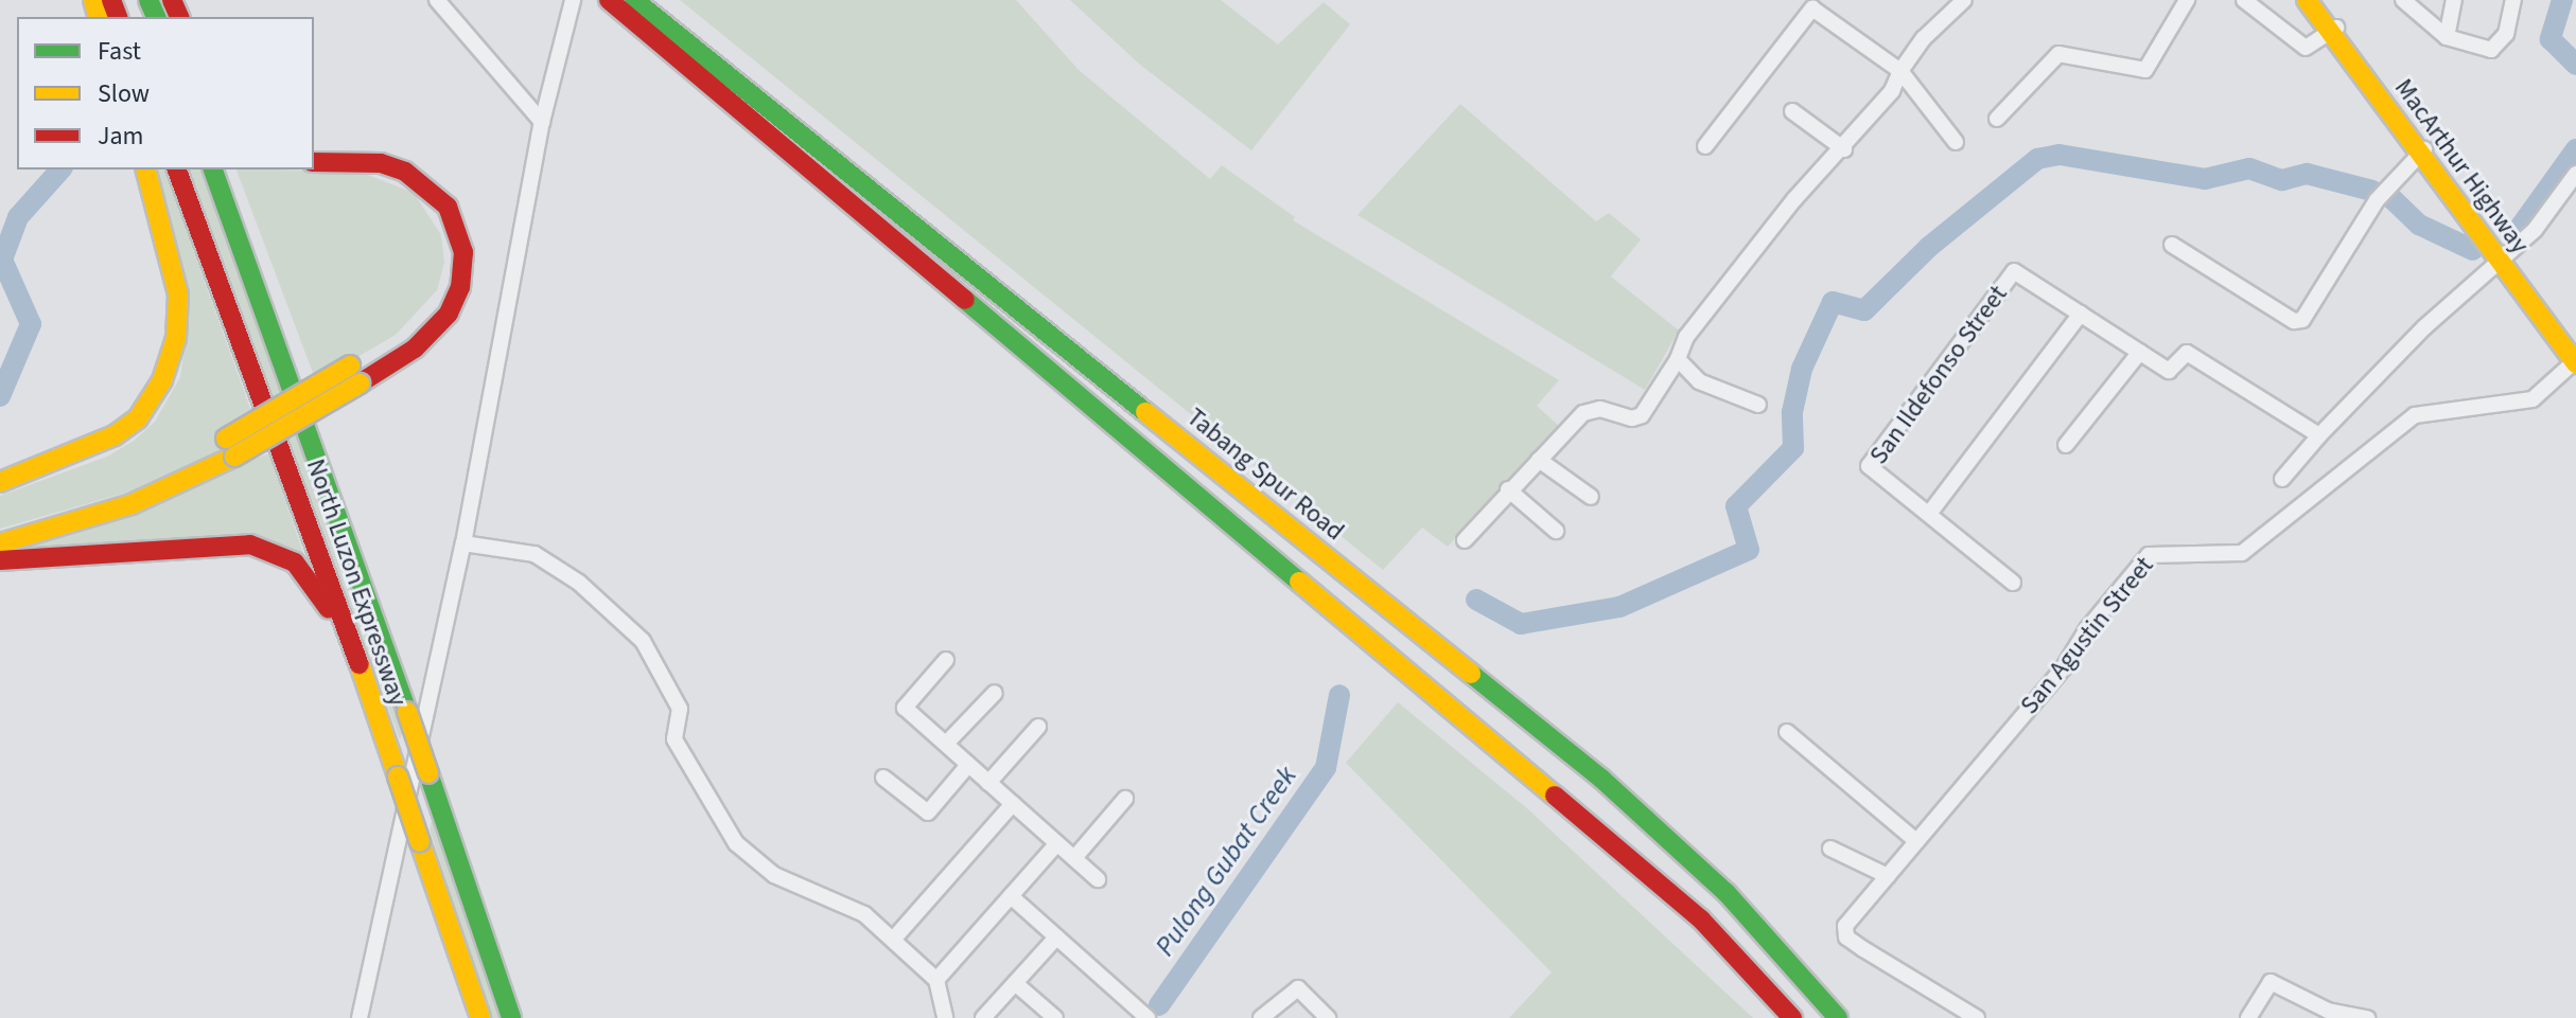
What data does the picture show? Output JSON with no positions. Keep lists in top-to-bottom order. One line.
{"streets":{"highway":["MacArthur Highway","Tabang Spur Road","North Luzon Expressway"],"street":["San Ildefonso Street","San Agustin Street"]},"crossings":[["MacArthur Highway","San Agustin Street"]],"water":["Pulong Gubat Creek"],"legend":["Fast","Slow","Jam"]}
